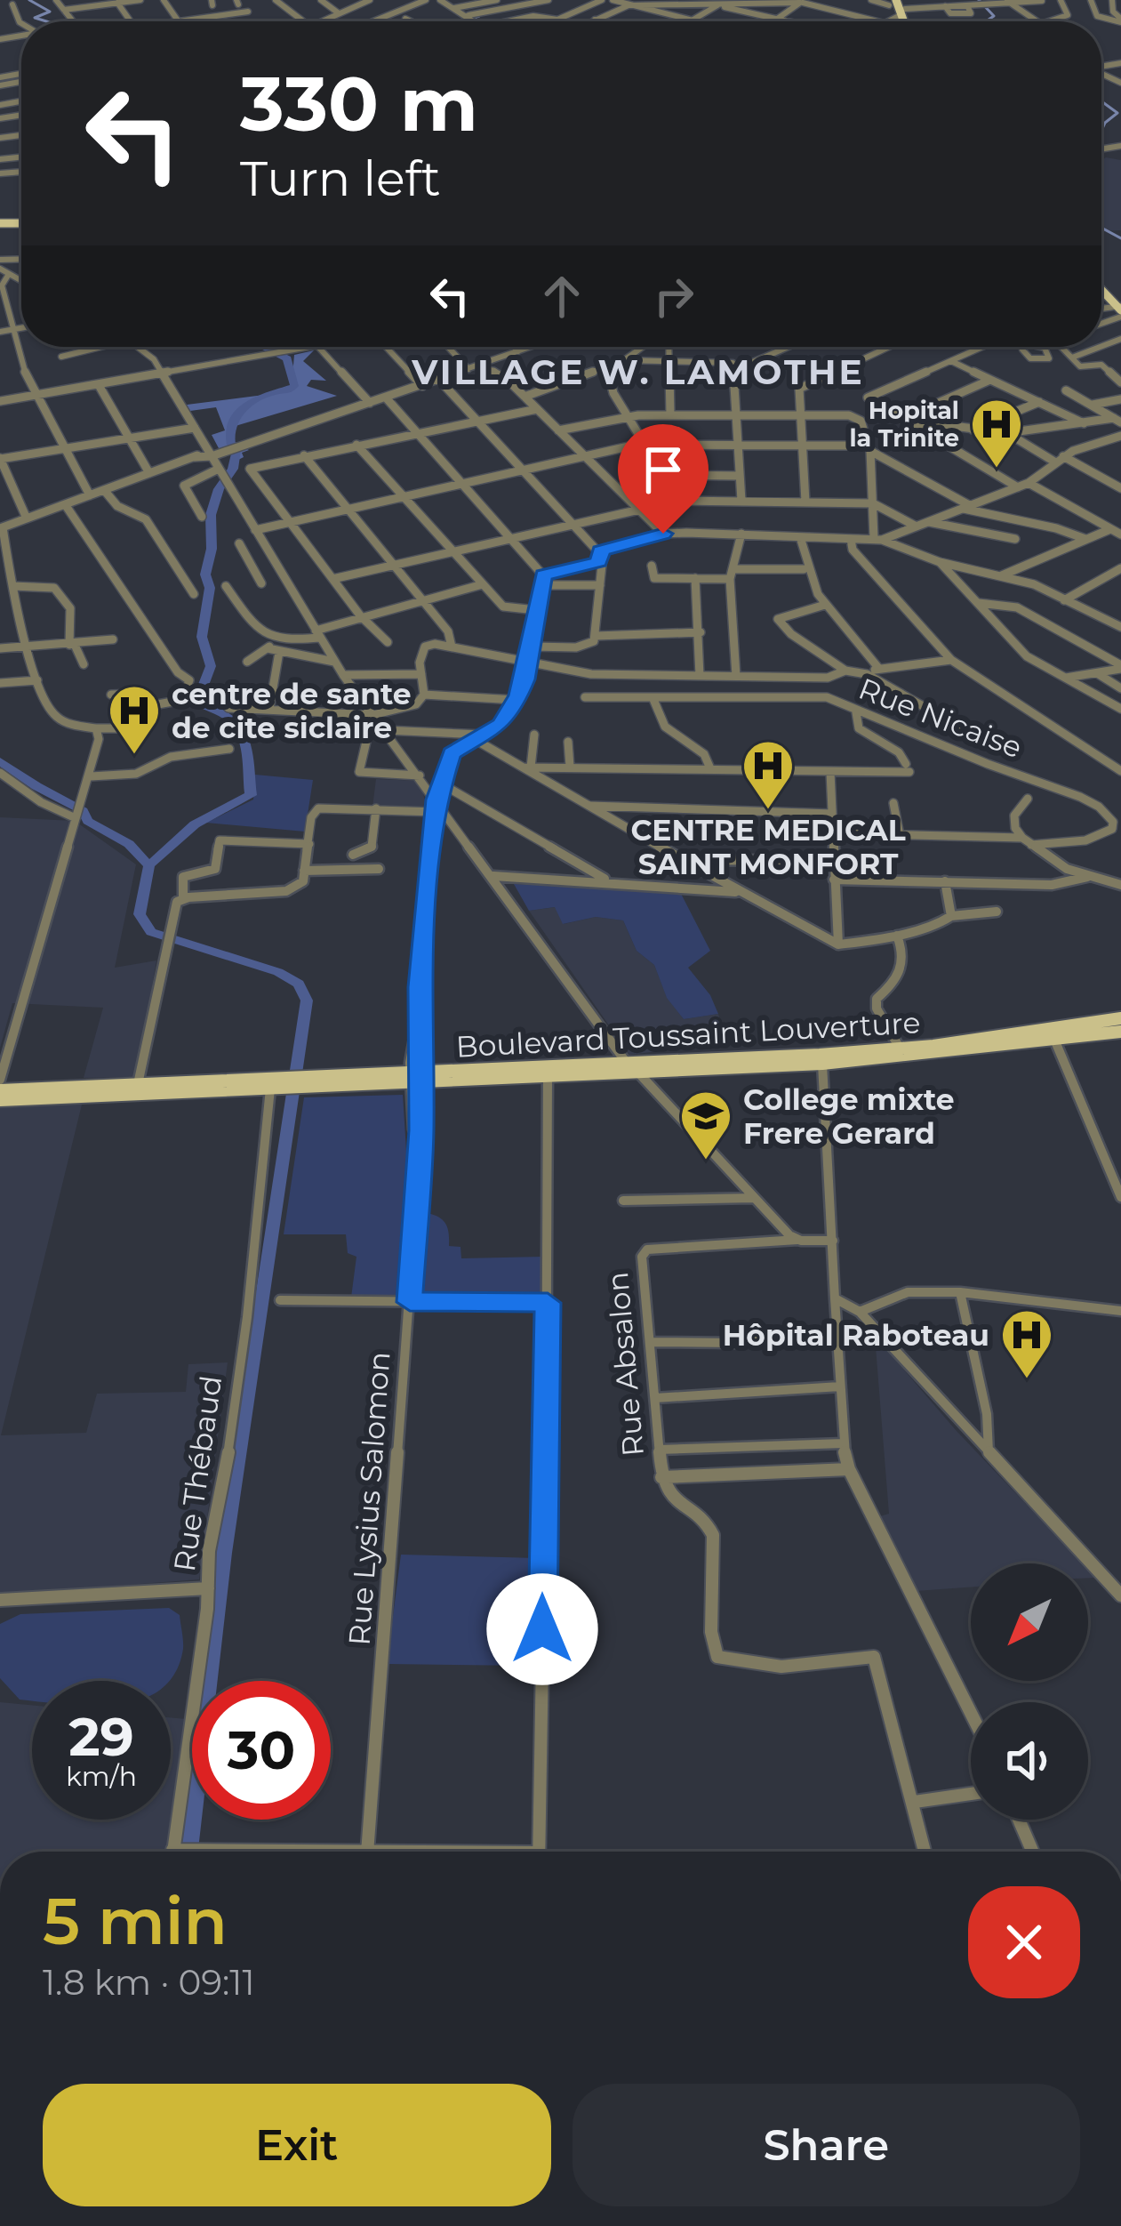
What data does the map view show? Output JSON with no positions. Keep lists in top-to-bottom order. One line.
{"streets":{"main road":["Boulevard Toussaint Louverture"],"street":["Rue Nicaise","Rue Absalon","Rue Thébaud","Rue Lysius Salomon"]},"crossings":[["Boulevard Toussaint Louverture","Rue Thébaud"],["Boulevard Toussaint Louverture","Rue Lysius Salomon"]],"districts":["VILLAGE W. LAMOTHE"],"places":{"hospital":["Hopital la Trinite","centre de sante de cite siclaire","CENTRE MEDICAL SAINT MONFORT","Hôpital Raboteau"],"school or university":["College mixte Frere Gerard"]},"north":"bottom left","page":{"turn":["330 m","Turn left"],"speed":"29 km/h","limit":"30","heading":["5 min","1.8 km · 09:11"],"buttons":["Exit","Share"]}}
